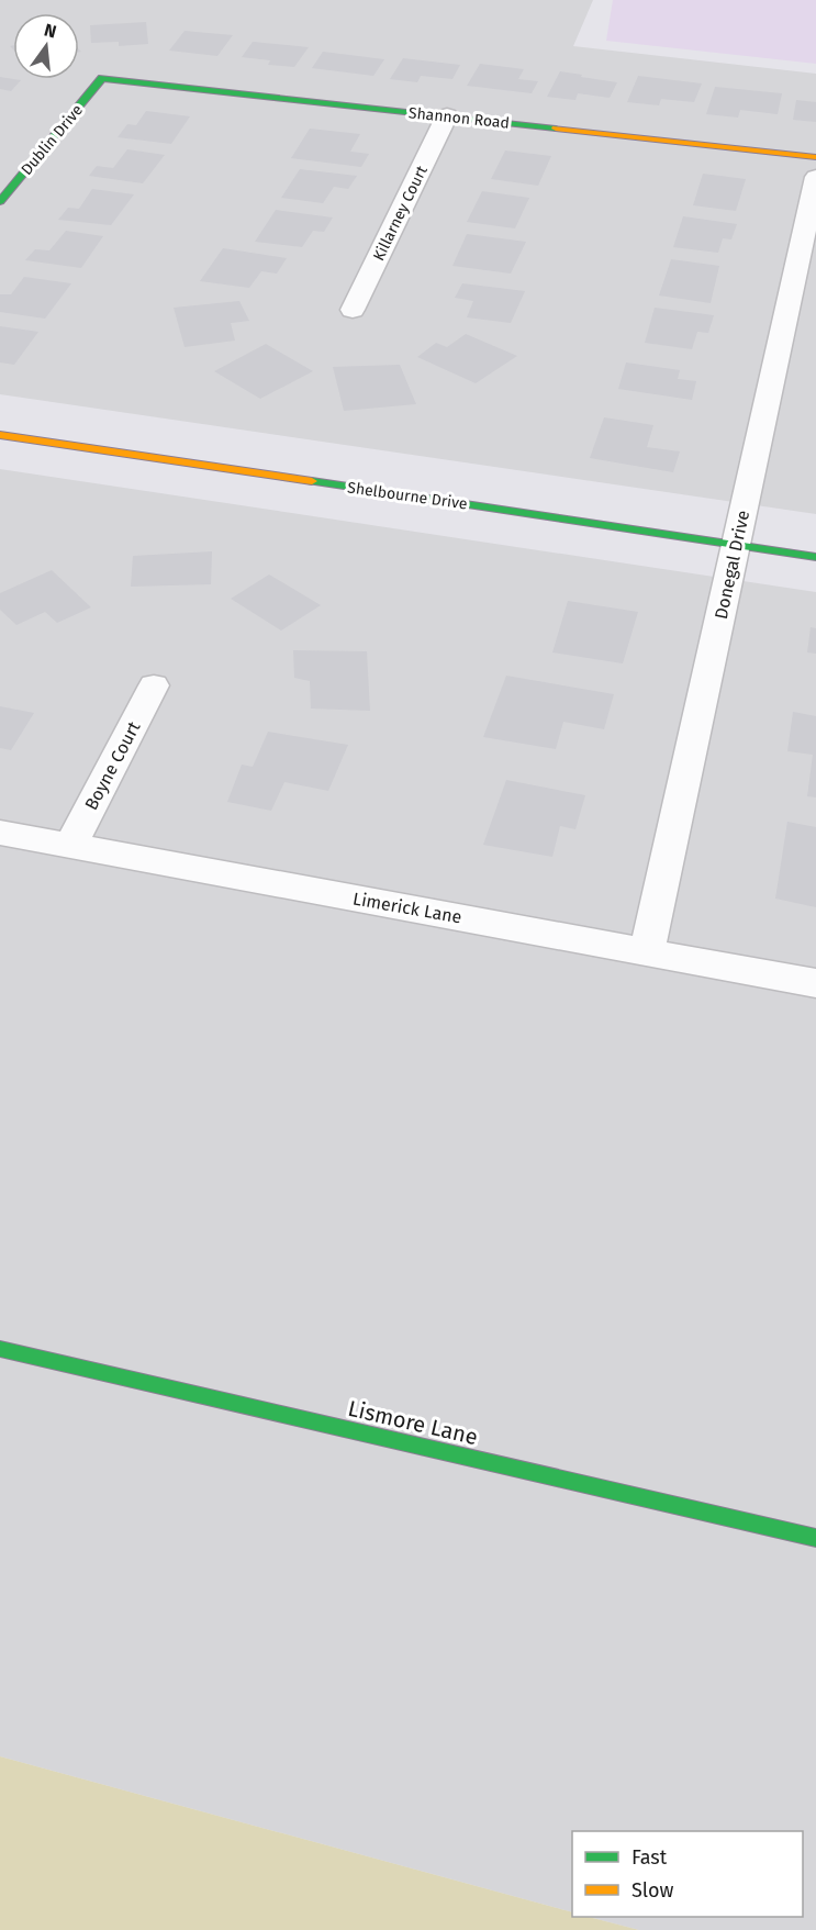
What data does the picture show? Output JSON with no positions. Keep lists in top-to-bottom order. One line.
{"streets":{"street":["Shannon Road","Dublin Drive","Killarney Court","Shelbourne Drive","Donegal Drive","Boyne Court","Limerick Lane","Lismore Lane"]},"crossings":[["Shannon Road","Dublin Drive"],["Shannon Road","Killarney Court"],["Shelbourne Drive","Donegal Drive"],["Donegal Drive","Limerick Lane"],["Boyne Court","Limerick Lane"]],"legend":["Fast","Slow"],"north":"top"}
